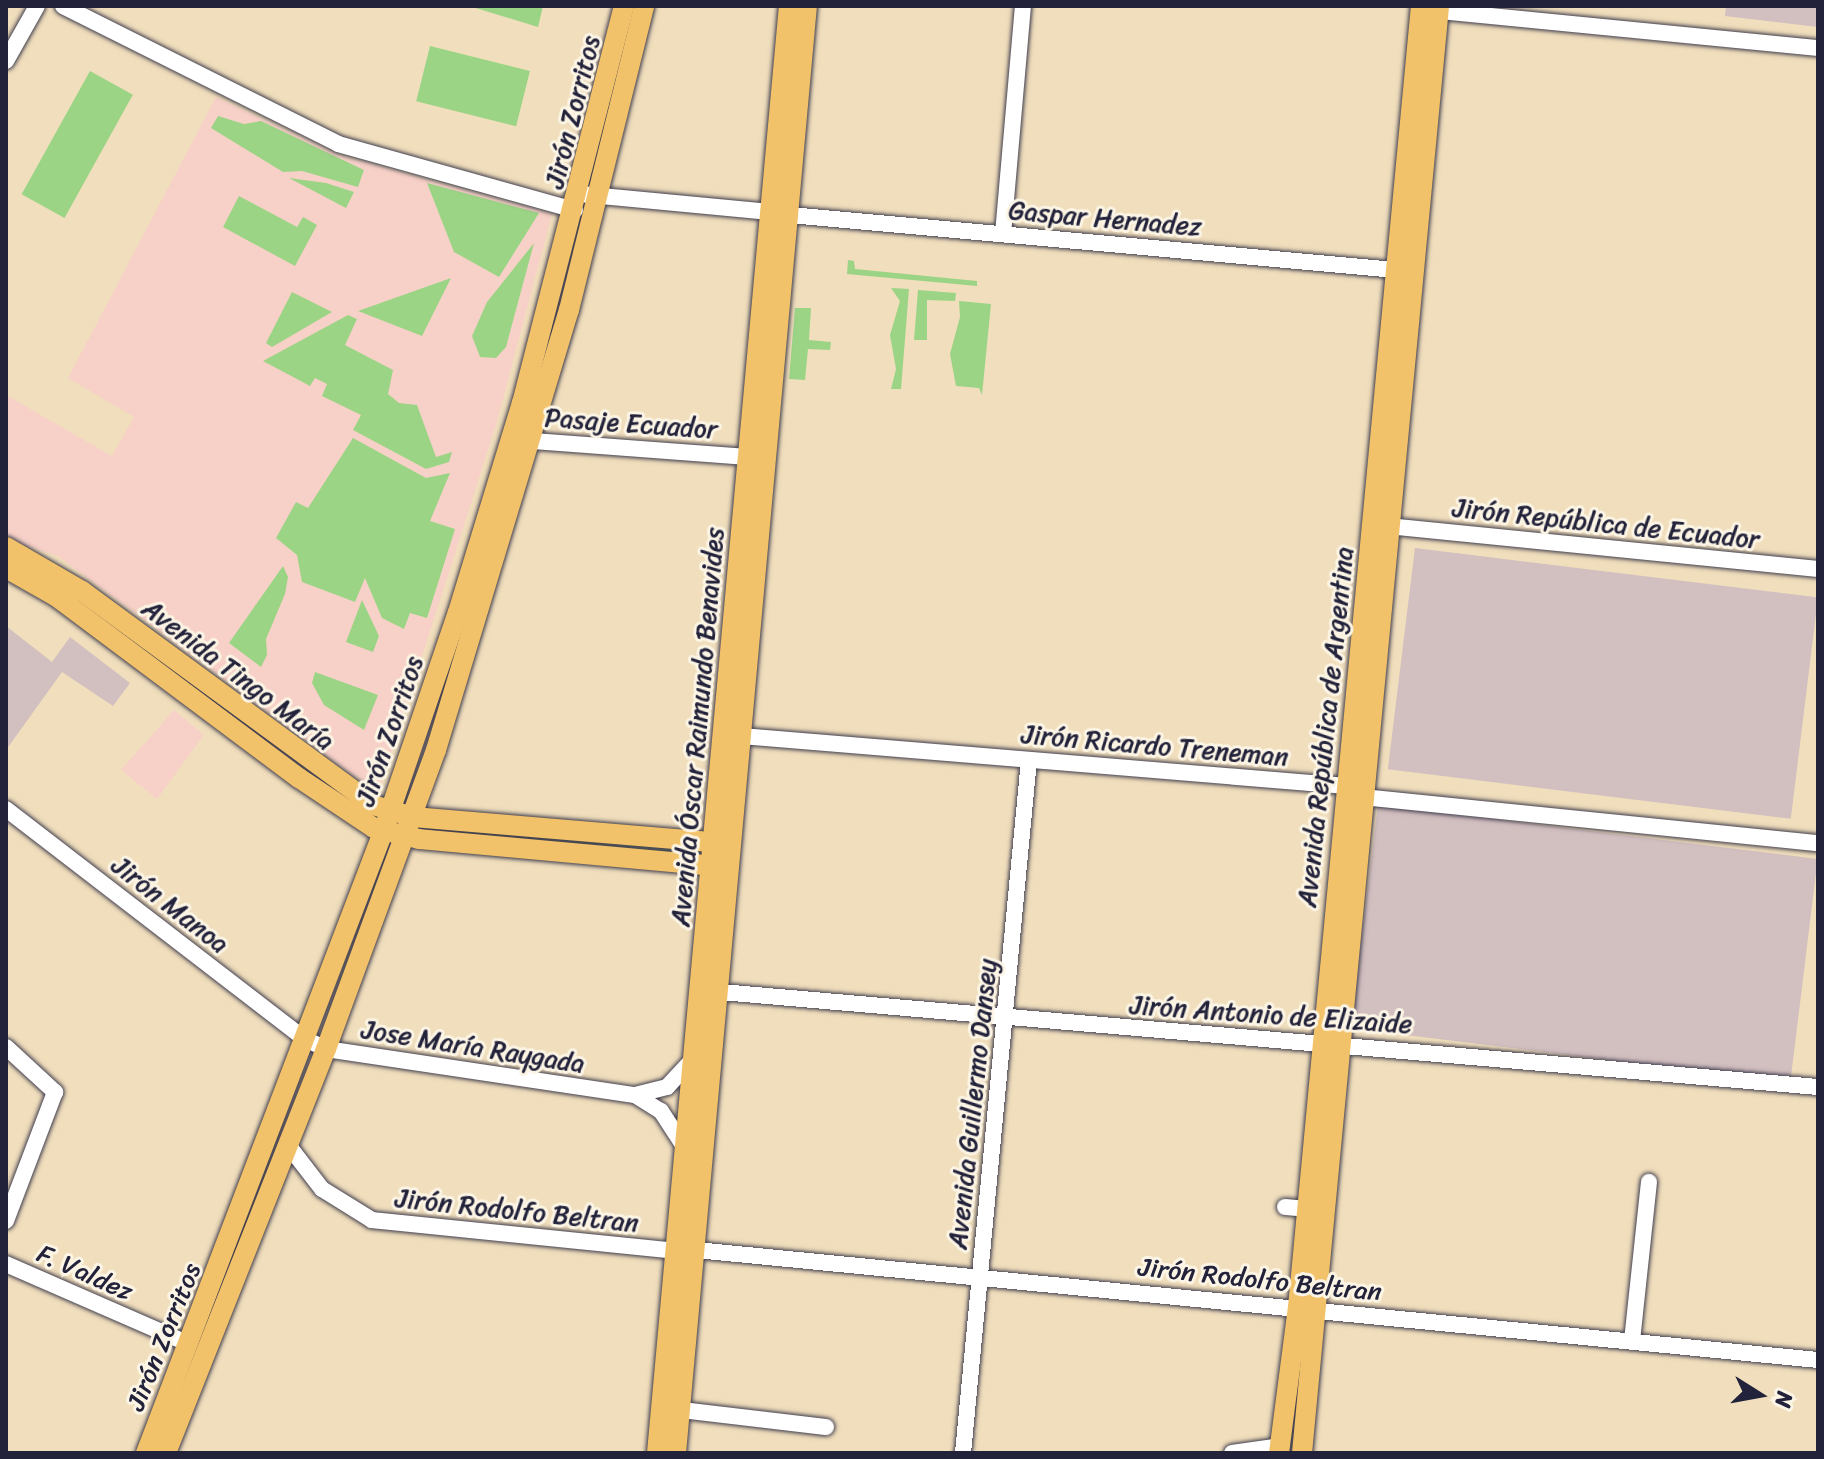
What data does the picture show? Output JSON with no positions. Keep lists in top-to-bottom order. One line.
{"streets":{"main road":["Jirón Zorritos","Avenida Tingo María","Avenida Óscar Raimundo Benavides","Avenida República de Argentina"],"street":["Gaspar Hernadez","Pasaje Ecuador","Jirón República de Ecuador","Jirón Ricardo Treneman","Jirón Manoa","Jirón Antonio de Elizaide","Jose María Raygada","Avenida Guillermo Dansey","Jirón Rodolfo Beltran","F. Valdez"]},"crossings":[["Jirón Zorritos","Gaspar Hernadez"],["Jirón Zorritos","Pasaje Ecuador"],["Jirón Zorritos","Avenida Tingo María"],["Jirón Zorritos","Jirón Manoa"],["Jirón Zorritos","Jose María Raygada"],["Jirón Zorritos","Jirón Rodolfo Beltran"],["Jirón Zorritos","F. Valdez"],["Gaspar Hernadez","Avenida Óscar Raimundo Benavides"],["Gaspar Hernadez","Avenida República de Argentina"],["Pasaje Ecuador","Avenida Óscar Raimundo Benavides"],["Jirón República de Ecuador","Avenida República de Argentina"],["Avenida Tingo María","Avenida Óscar Raimundo Benavides"],["Avenida Óscar Raimundo Benavides","Jirón Ricardo Treneman"],["Avenida Óscar Raimundo Benavides","Jirón Antonio de Elizaide"],["Avenida Óscar Raimundo Benavides","Jose María Raygada"],["Avenida Óscar Raimundo Benavides","Jirón Rodolfo Beltran"],["Avenida República de Argentina","Jirón Ricardo Treneman"],["Avenida República de Argentina","Jirón Antonio de Elizaide"],["Avenida República de Argentina","Jirón Rodolfo Beltran"],["Jirón Ricardo Treneman","Avenida Guillermo Dansey"],["Jirón Manoa","Jose María Raygada"],["Jirón Antonio de Elizaide","Avenida Guillermo Dansey"],["Avenida Guillermo Dansey","Jirón Rodolfo Beltran"]],"north":"right"}
